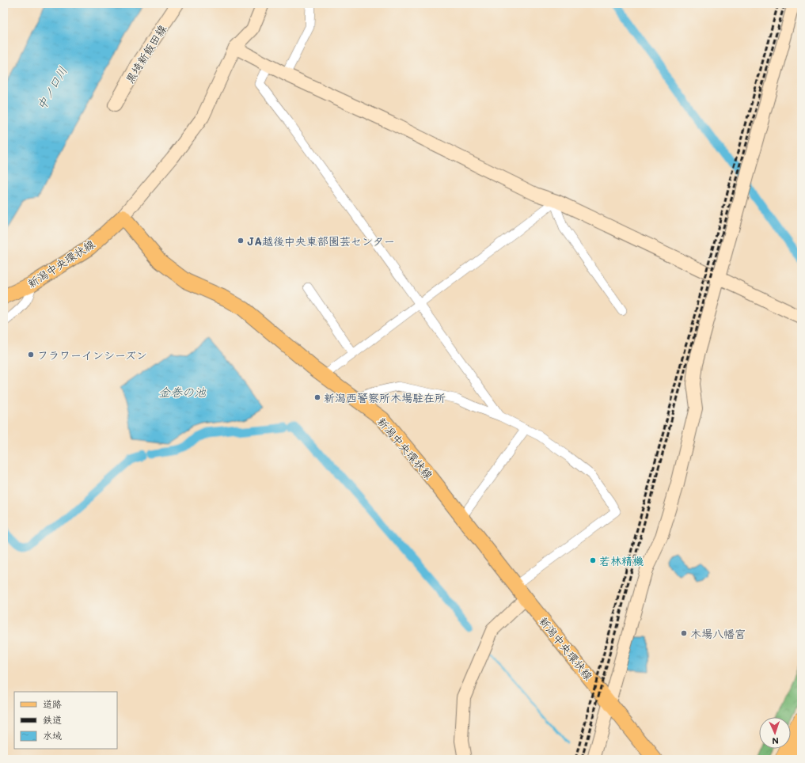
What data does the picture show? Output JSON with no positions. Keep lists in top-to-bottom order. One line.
{"streets":{"main road":["新潟中央環状線"],"street":["黒埼新飯田線"]},"water":["中ノ口川","金巻の池"],"places":["JA越後中央東部園芸センター","フラワーインシーズン","新潟西警察所木場駐在所","若林精機","木場八幡宮"],"legend":["道路","鉄道","水域"],"north":"bottom"}
